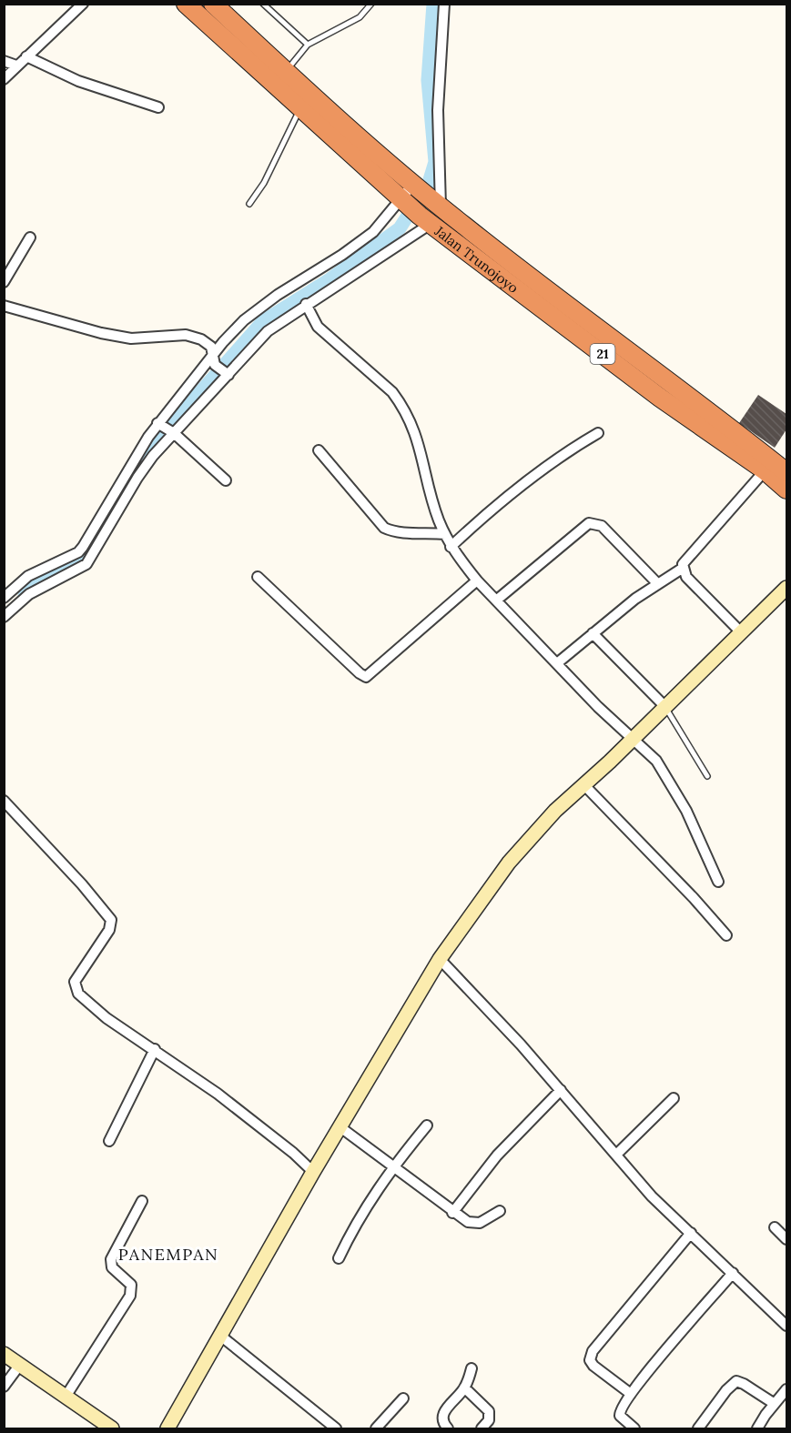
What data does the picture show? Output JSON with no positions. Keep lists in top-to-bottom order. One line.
{"streets":{"highway":["Jalan Trunojoyo","21"]},"districts":["PANEMPAN"]}
